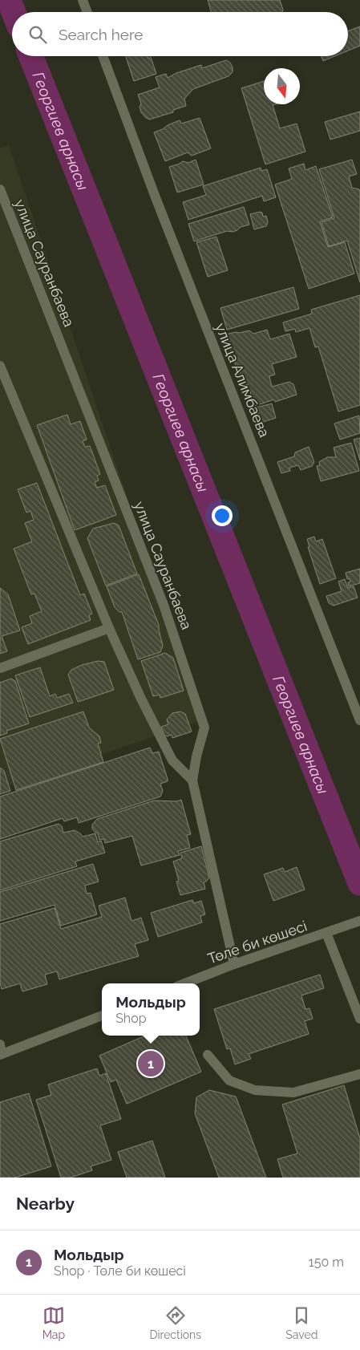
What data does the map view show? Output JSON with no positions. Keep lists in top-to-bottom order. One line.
{"streets":{"street":["улица Сауранбаева","улица Алимбаева","Төле би көшесі"]},"crossings":[["улица Сауранбаева","Төле би көшесі"]],"water":["Георгиев арнасы"],"north":"bottom","page":{"search":"Search here","popup":["Мольдыр","Shop"],"pins":"1","heading":"Nearby","list":[{"mark":"1","name":"Мольдыр","note":"Shop · Төле би көшесі","value":"150 m"}],"nav":["Map","Directions","Saved"]}}
